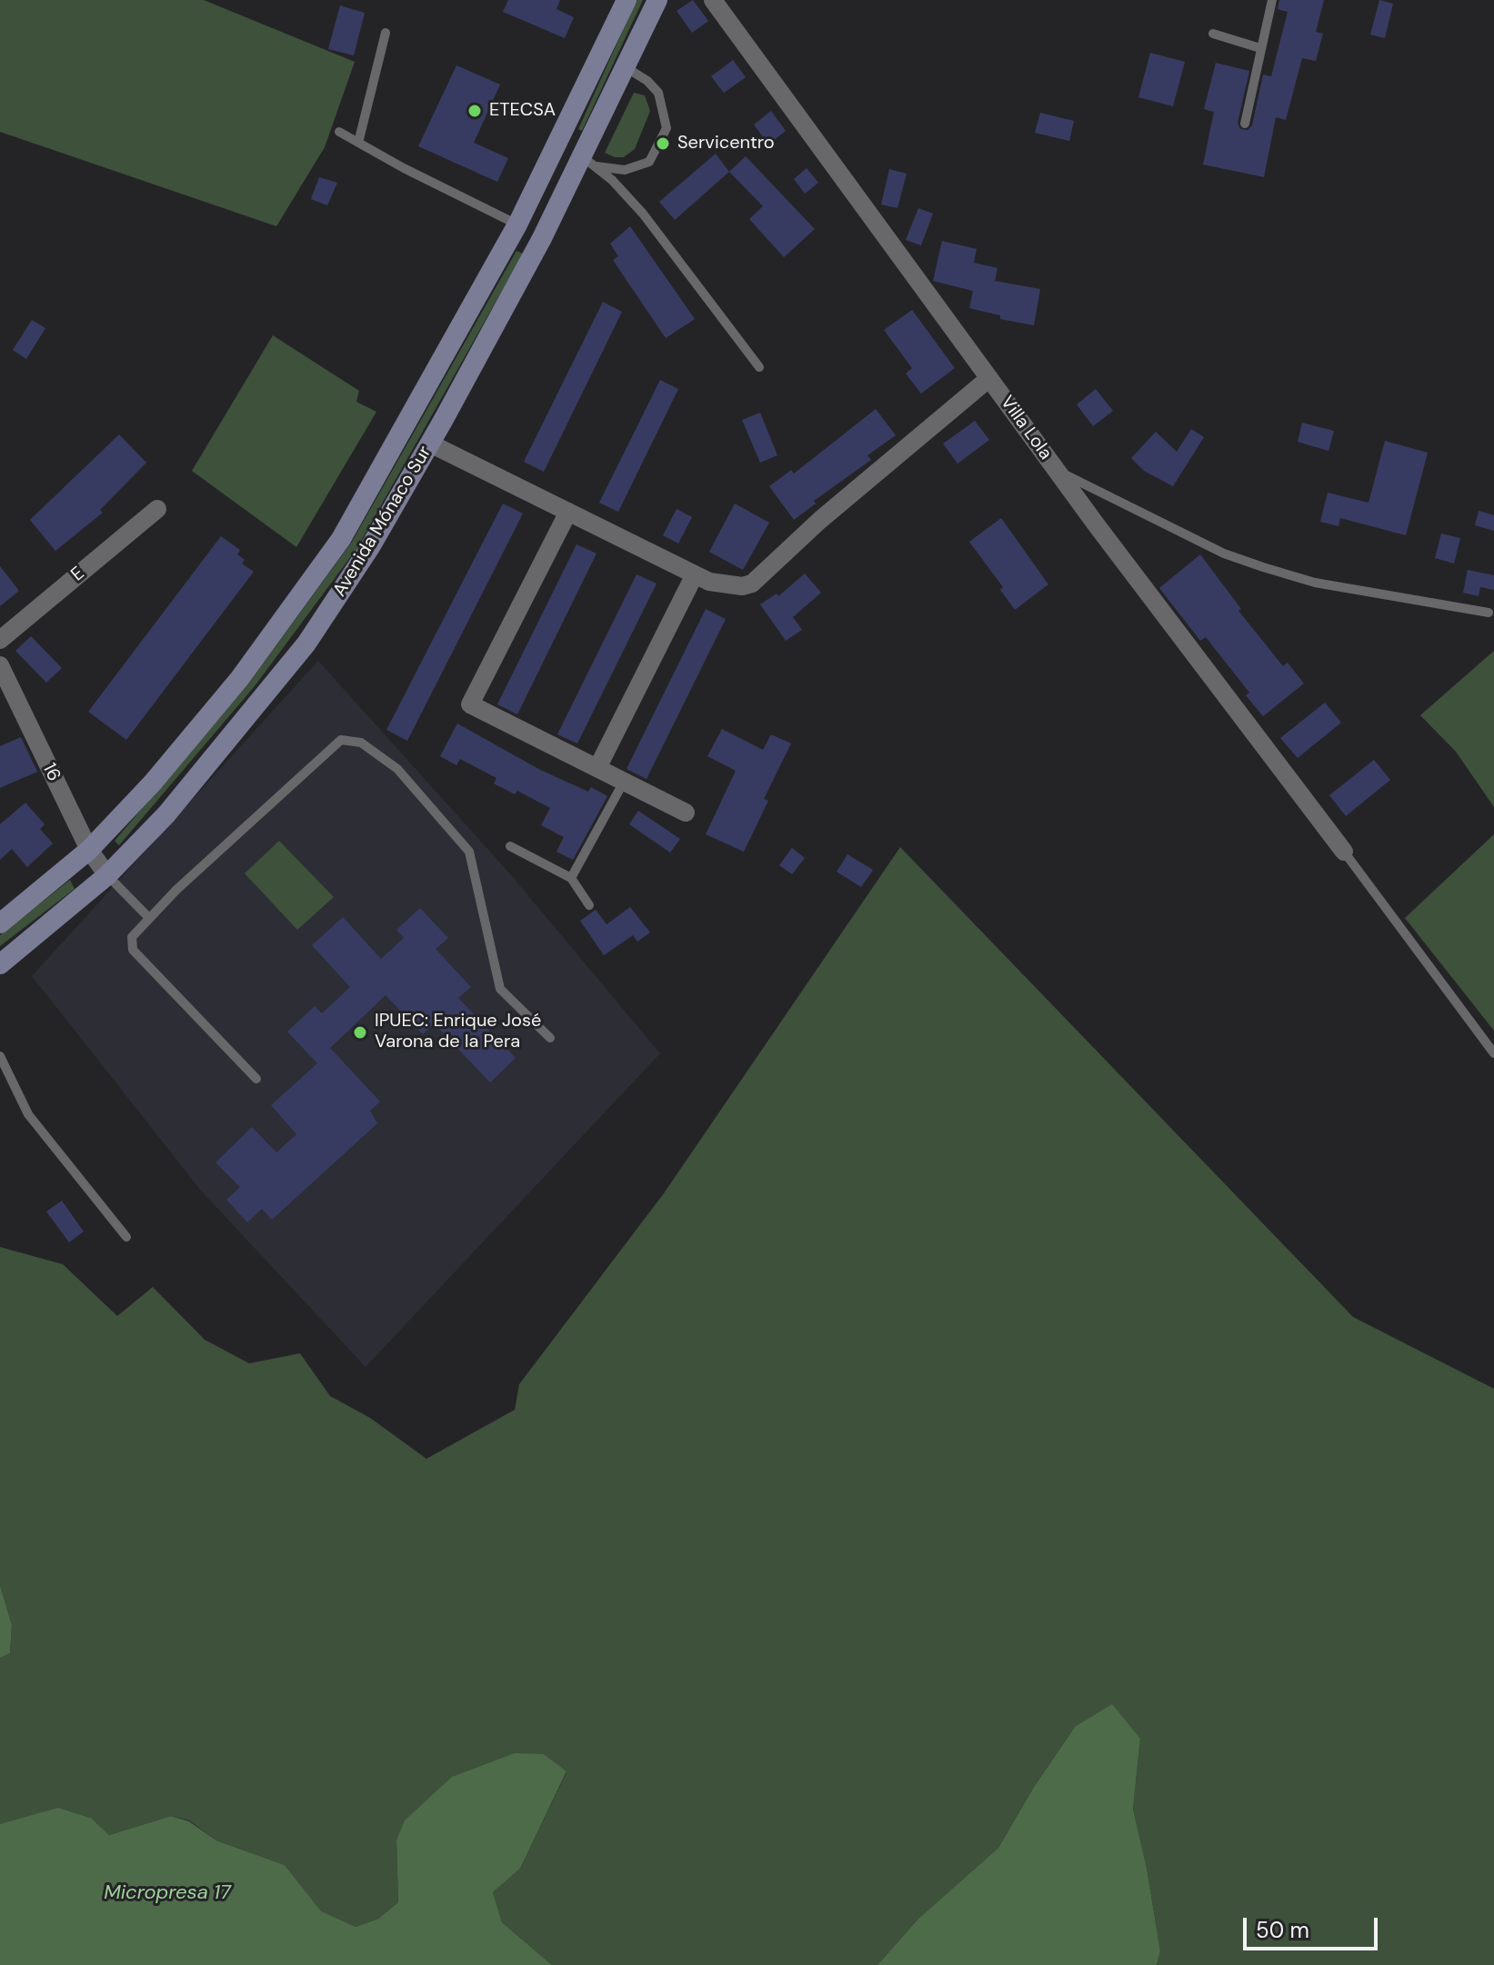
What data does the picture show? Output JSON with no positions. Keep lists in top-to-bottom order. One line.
{"streets":{"main road":["Avenida Mónaco Sur"],"street":["Villa Lola","E","16"]},"crossings":[["Avenida Mónaco Sur","16"]],"water":["Micropresa 17"],"places":["ETECSA","Servicentro","IPUEC: Enrique José Varona de la Pera"],"scale_bar":"50 m"}
